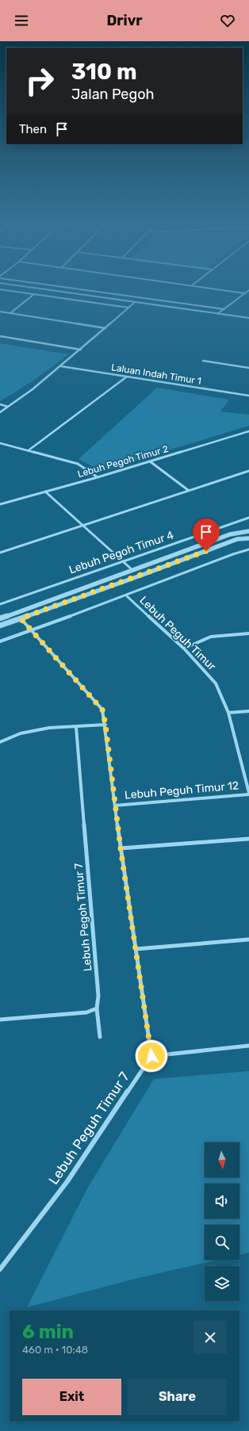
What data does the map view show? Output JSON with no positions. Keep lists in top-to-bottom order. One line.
{"streets":{"street":["Laluan Indah Timur 1","Lebuh Pegoh Timur 2","Lebuh Pegoh Timur 4","Lebuh Peguh Timur","Lebuh Peguh Timur 12","Lebuh Pegoh Timur 7","Lebuh Peguh Timur 7"]},"crossings":[["Lebuh Peguh Timur","Lebuh Peguh Timur 12"]],"north":"bottom","page":{"header":"Drivr","turn":["310 m","Jalan Pegoh"],"then":"Then","heading":["6 min","460 m · 10:48"],"buttons":["Exit","Share"]}}
